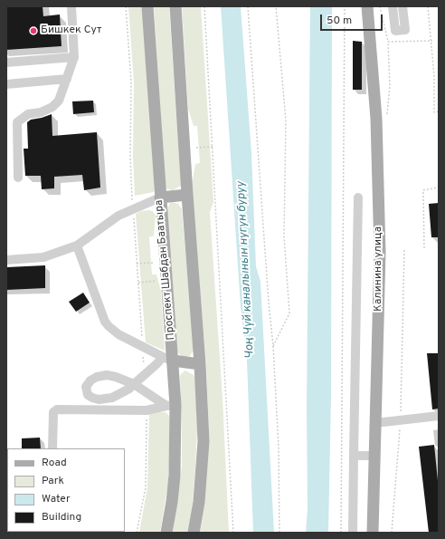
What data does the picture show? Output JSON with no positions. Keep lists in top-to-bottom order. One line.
{"streets":{"main road":["Калинина улица","Проспект Шабдан Баатыра"]},"water":["Чоң Чүй каналынын нугун буруу"],"places":["Бишкек Сут"],"legend":["Road","Park","Water","Building"],"scale_bar":"50 m"}
